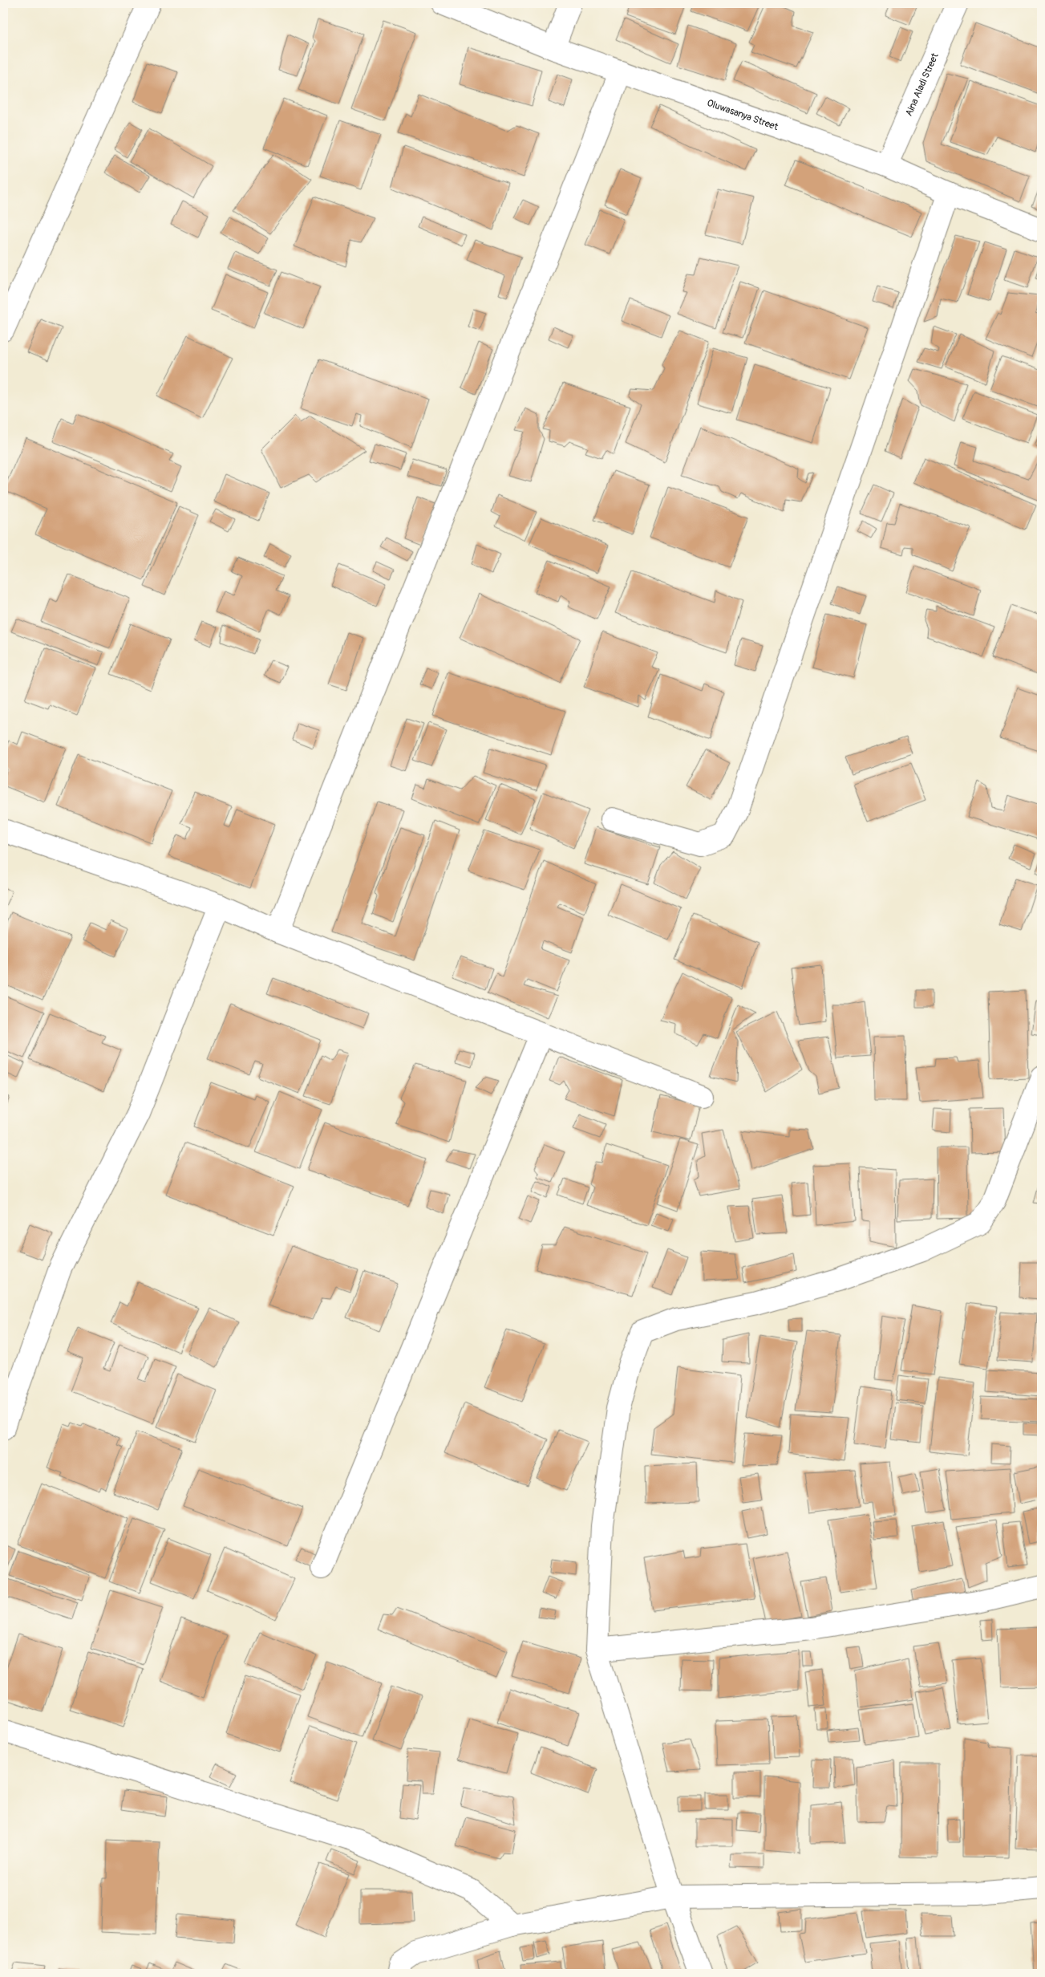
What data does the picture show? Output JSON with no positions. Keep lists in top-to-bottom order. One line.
{"streets":{"street":["Aina Aladi Street","Oluwasanya Street"]},"crossings":[["Aina Aladi Street","Oluwasanya Street"]]}
